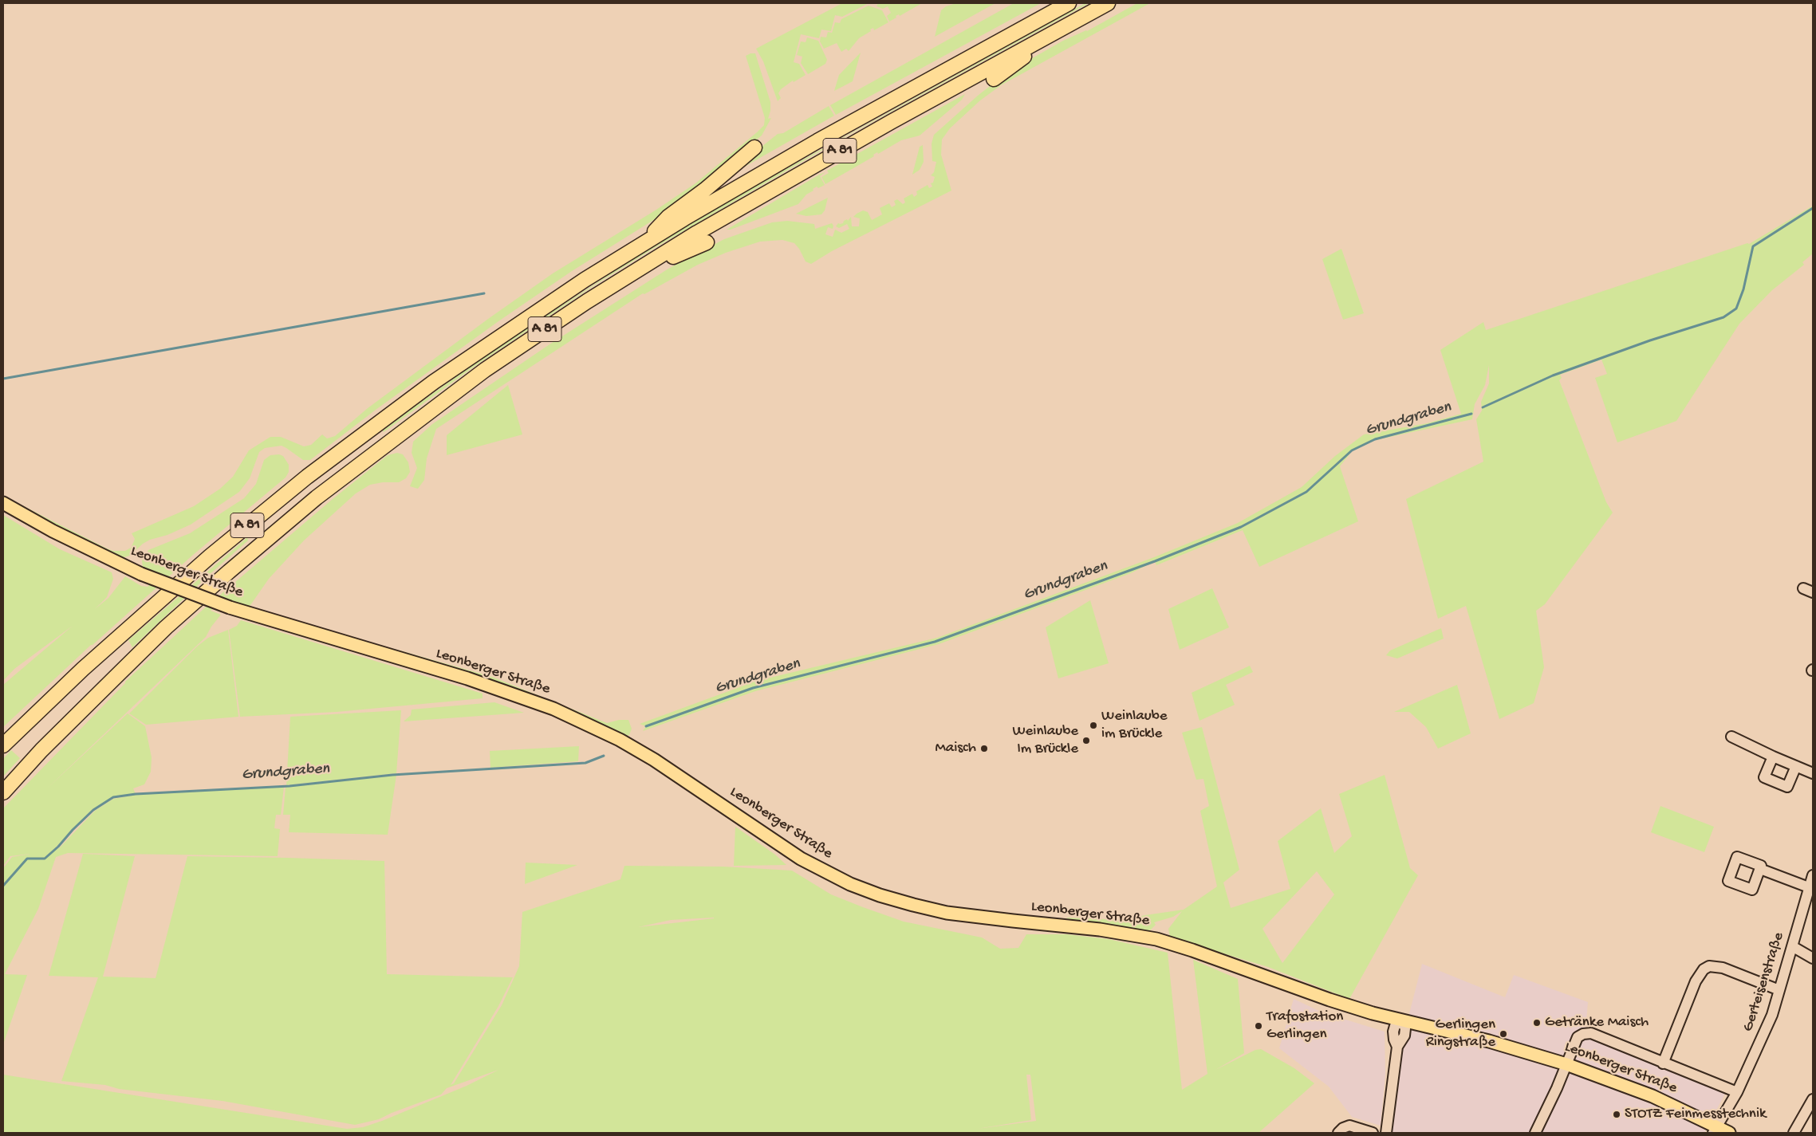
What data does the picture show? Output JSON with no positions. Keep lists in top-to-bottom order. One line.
{"streets":{"highway":["A 81"],"main road":["Leonberger Straße"],"street":["Gerteisenstraße"]},"crossings":[["Leonberger Straße","Gerteisenstraße"]],"water":["Grundgraben"],"places":["Weinlaube im Brückle","Weinlaube Im Brückle","Maisch","Getränke Maisch","Trafostation Gerlingen","Gerlingen Ringstraße","STOTZ Feinmesstechnik"]}
